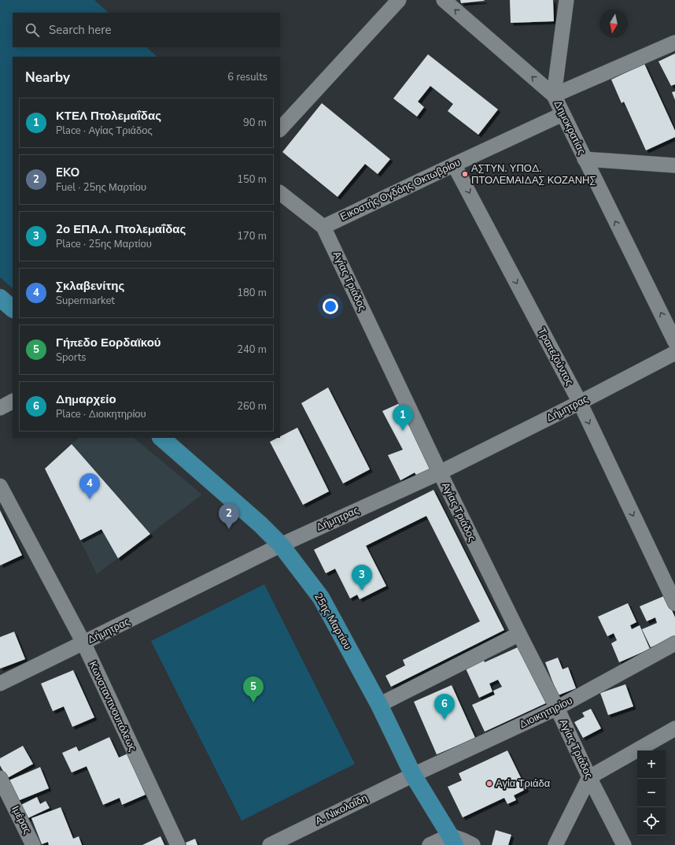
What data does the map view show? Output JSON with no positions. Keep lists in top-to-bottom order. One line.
{"streets":{"main road":["25ης Μαρτίου"],"street":["Δημοκρατίας","Εικοστής Ογδόης Οκτωβρίου","Αγίας Τριάδος","Τραπεζούντος","Δήμητρας","Κωνσταντινουπόλεως","Διοικητηρίου","Α. Νικολαΐδη","Ιμέρας"]},"crossings":[["Δημοκρατίας","Εικοστής Ογδόης Οκτωβρίου"],["Εικοστής Ογδόης Οκτωβρίου","Αγίας Τριάδος"],["Εικοστής Ογδόης Οκτωβρίου","Τραπεζούντος"],["Αγίας Τριάδος","Δήμητρας"],["Αγίας Τριάδος","Διοικητηρίου"],["Τραπεζούντος","Δήμητρας"],["Δήμητρας","25ης Μαρτίου"],["Δήμητρας","Κωνσταντινουπόλεως"],["25ης Μαρτίου","Διοικητηρίου"],["25ης Μαρτίου","Α. Νικολαΐδη"],["Διοικητηρίου","Α. Νικολαΐδη"]],"one_way":["Δημοκρατίας","Τραπεζούντος"],"places":["ΑΣΤΥΝ. ΥΠΟΔ. ΠΤΟΛΕΜΑΙΔΑΣ ΚΟΖΑΝΗΣ","Αγία Τριάδα"],"north":"bottom","page":{"search":"Search here","heading":["Nearby","6 results"],"list":[{"mark":"1","name":"ΚΤΕΛ Πτολεμαΐδας","note":"Place · Αγίας Τριάδος","value":"90 m"},{"mark":"2","name":"EKO","note":"Fuel · 25ης Μαρτίου","value":"150 m"},{"mark":"3","name":"2ο ΕΠΑ.Λ. Πτολεμαΐδας","note":"Place · 25ης Μαρτίου","value":"170 m"},{"mark":"4","name":"Σκλαβενίτης","note":"Supermarket","value":"180 m"},{"mark":"5","name":"Γήπεδο Εορδαϊκού","note":"Sports","value":"240 m"},{"mark":"6","name":"Δημαρχείο","note":"Place · Διοικητηρίου","value":"260 m"}],"pins":["1","4","2","3","5","6"],"map_buttons":["+","−"]}}
